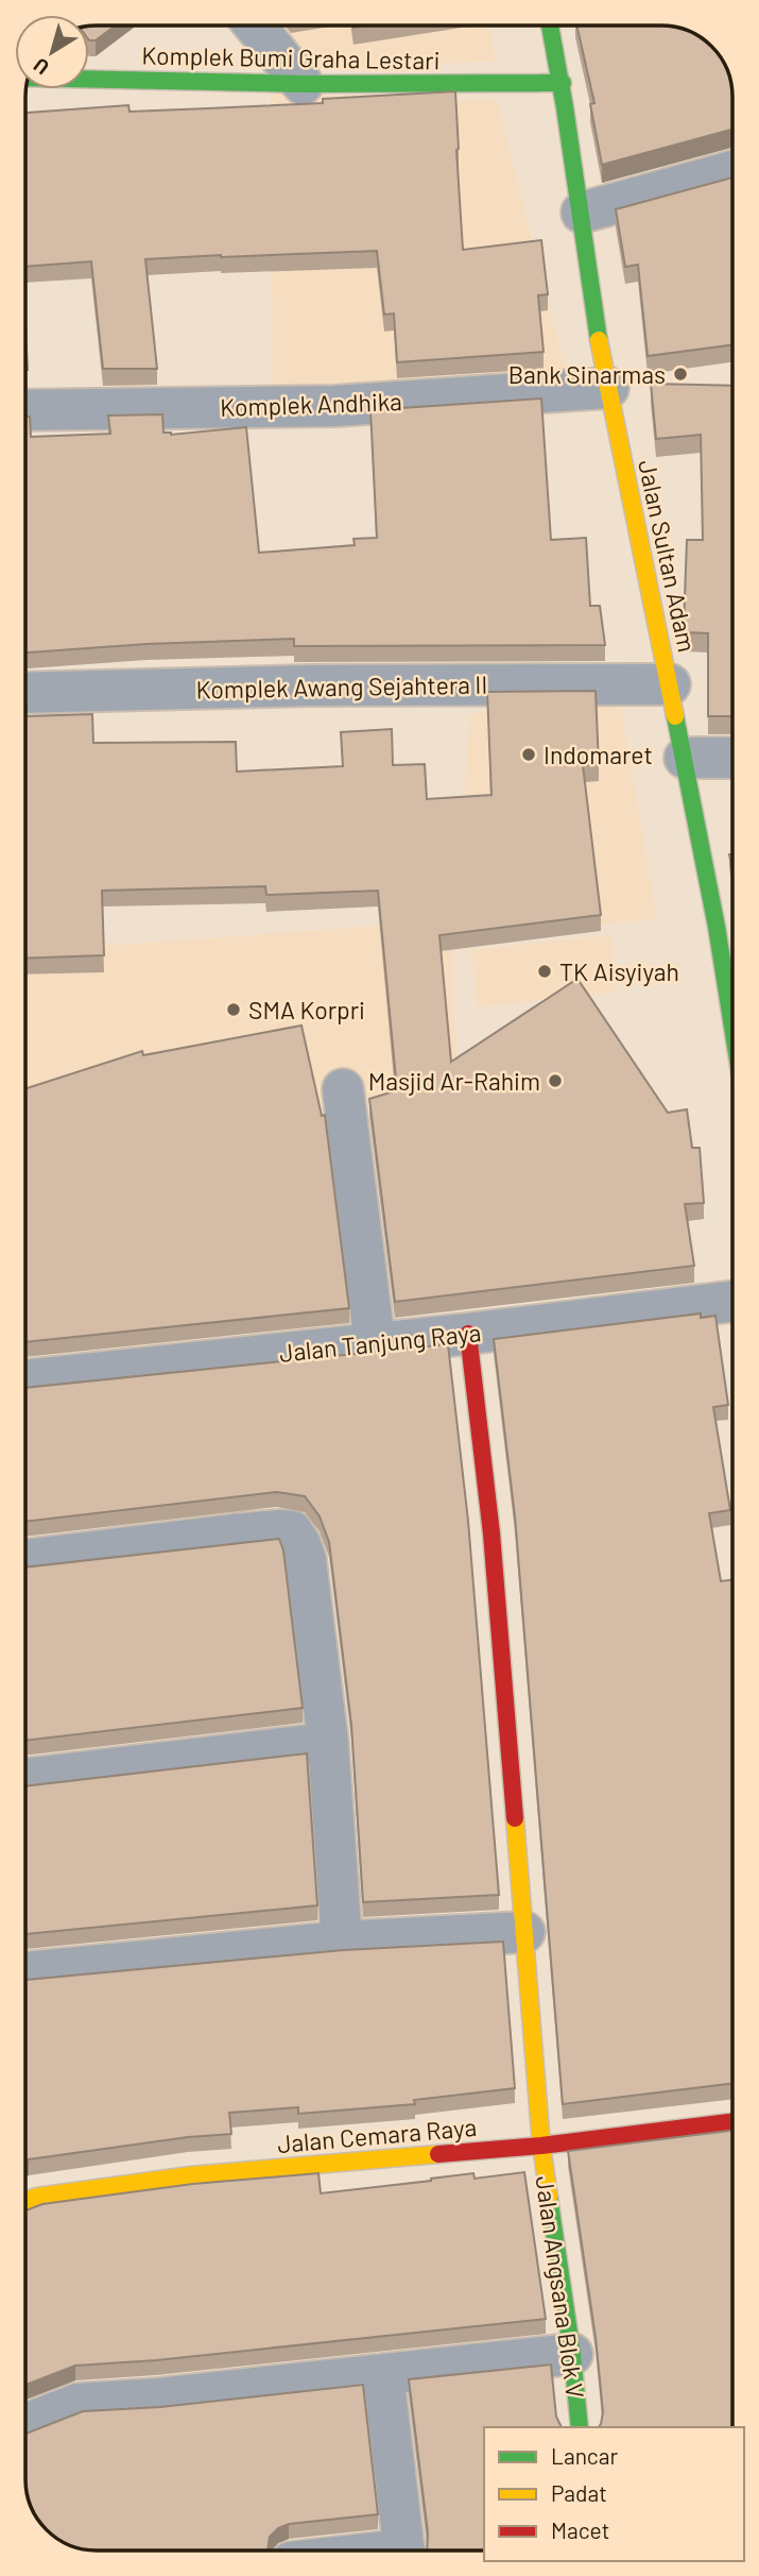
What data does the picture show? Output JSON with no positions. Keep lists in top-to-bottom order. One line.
{"streets":{"main road":["Komplek Bumi Graha Lestari","Jalan Sultan Adam","Jalan Cemara Raya","Jalan Angsana Blok V"],"street":["Komplek Andhika","Komplek Awang Sejahtera II","Jalan Tanjung Raya"]},"crossings":[["Komplek Bumi Graha Lestari","Jalan Sultan Adam"],["Komplek Andhika","Jalan Sultan Adam"],["Jalan Sultan Adam","Komplek Awang Sejahtera II"],["Jalan Tanjung Raya","Jalan Angsana Blok V"],["Jalan Cemara Raya","Jalan Angsana Blok V"]],"places":["Bank Sinarmas","Indomaret","TK Aisyiyah","SMA Korpri","Masjid Ar-Rahim"],"legend":["Lancar","Padat","Macet"],"north":"bottom left"}
